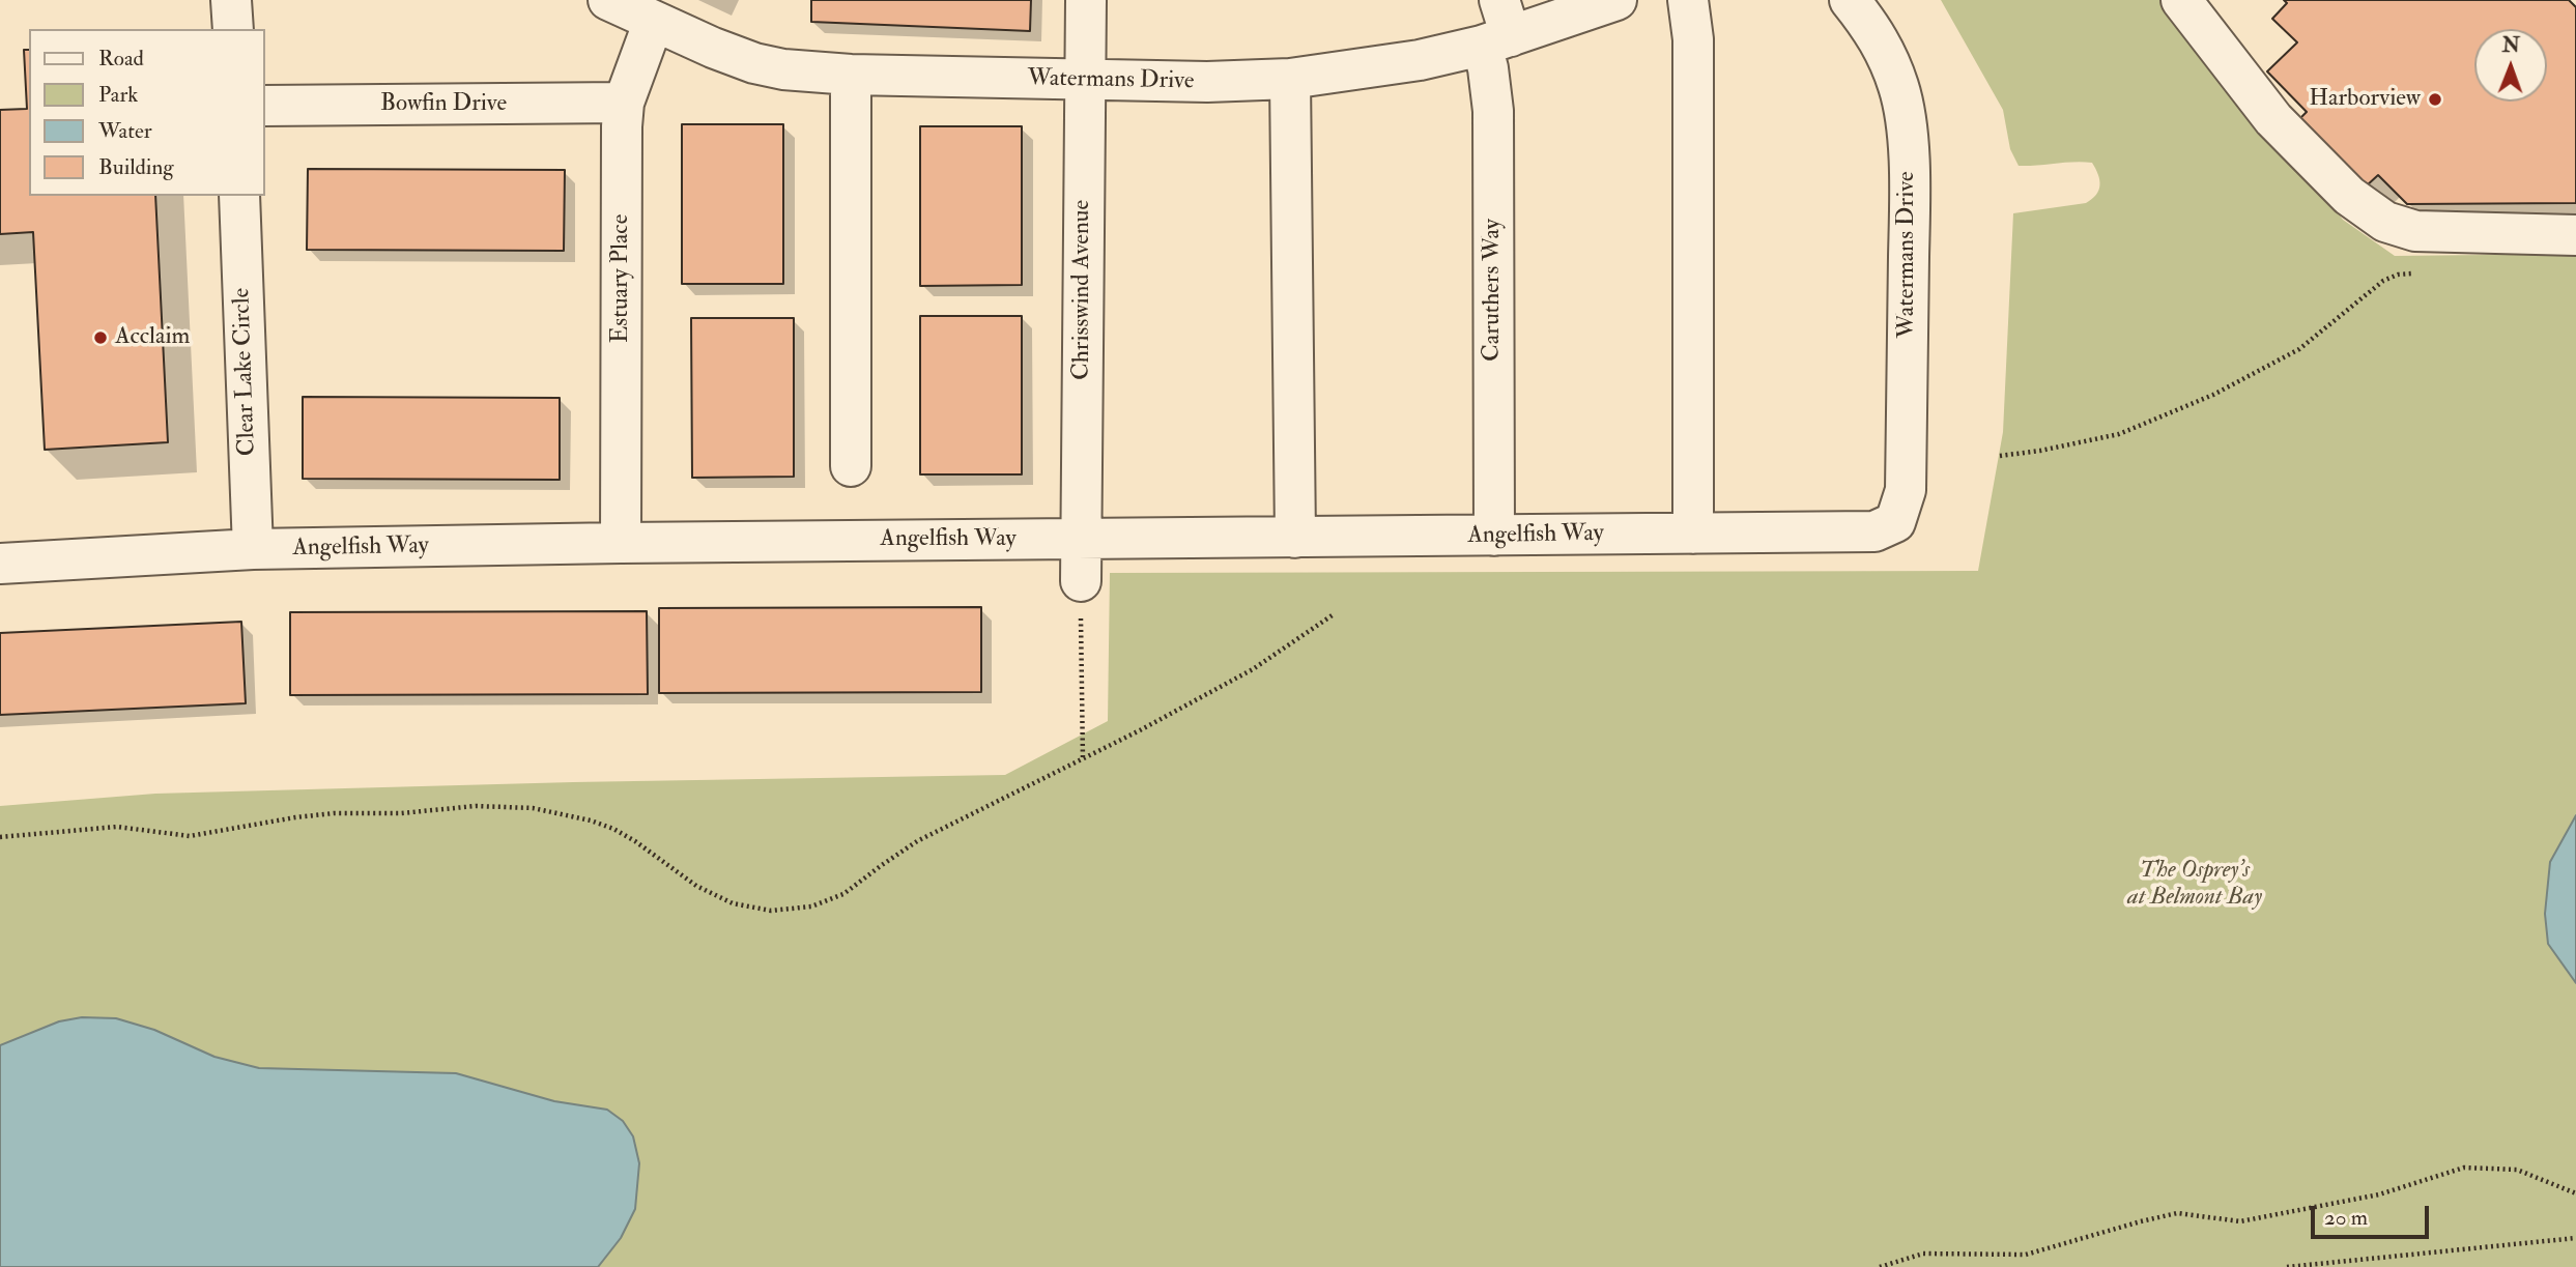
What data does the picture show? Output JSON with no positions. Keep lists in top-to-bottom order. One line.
{"streets":{"street":["Watermans Drive","Bowfin Drive","Estuary Place","Chrisswind Avenue","Caruthers Way","Clear Lake Circle","Angelfish Way"]},"crossings":[["Watermans Drive","Estuary Place"],["Watermans Drive","Chrisswind Avenue"],["Watermans Drive","Caruthers Way"],["Watermans Drive","Angelfish Way"],["Bowfin Drive","Estuary Place"],["Estuary Place","Angelfish Way"],["Chrisswind Avenue","Angelfish Way"],["Caruthers Way","Angelfish Way"],["Clear Lake Circle","Angelfish Way"]],"parks":["The Osprey's at Belmont Bay"],"places":["Harborview","Acclaim"],"legend":["Road","Park","Water","Building"],"scale_bar":"20 m","north":"top"}
